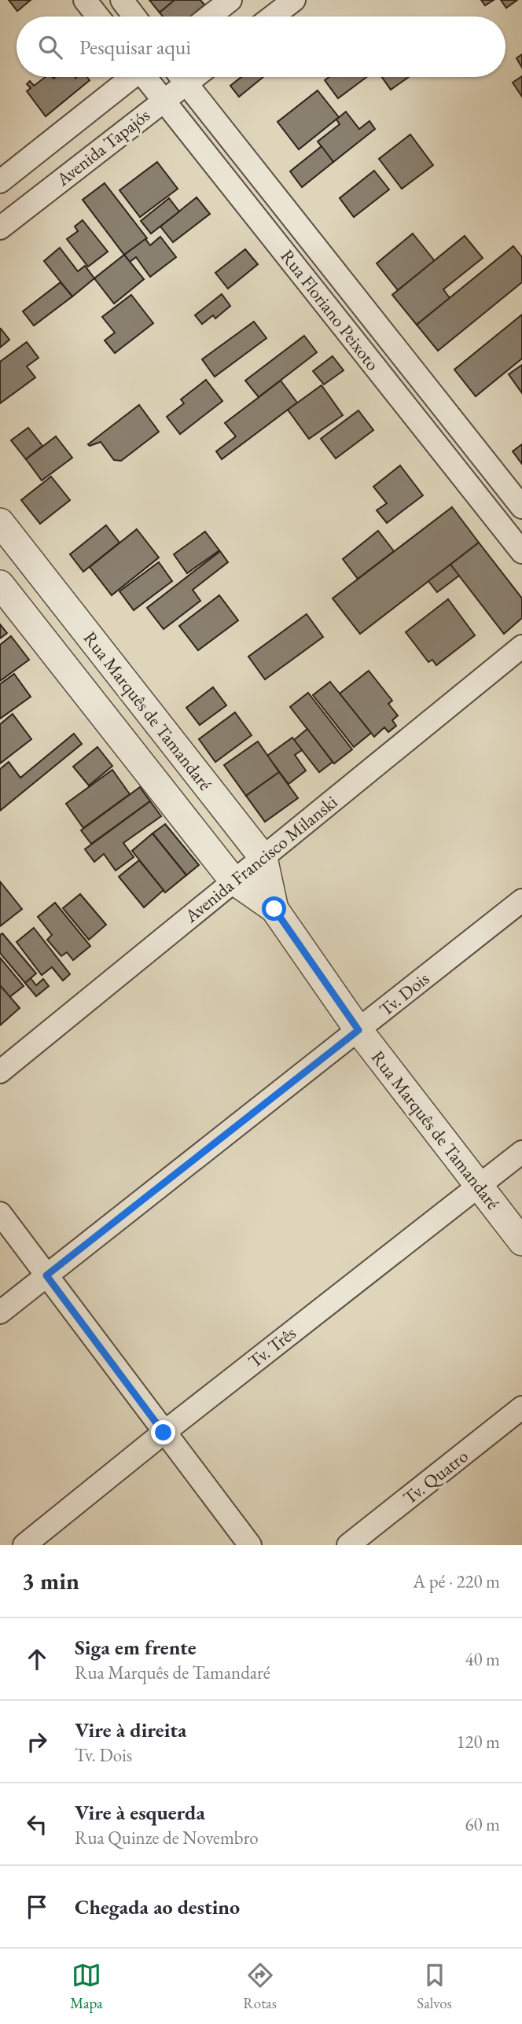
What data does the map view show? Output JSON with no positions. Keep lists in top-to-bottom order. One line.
{"streets":{"street":["Avenida Tapajós","Rua Floriano Peixoto","Rua Marquês de Tamandaré","Avenida Francisco Milanski","Tv. Dois","Tv. Três","Tv. Quatro"]},"crossings":[["Avenida Tapajós","Rua Floriano Peixoto"],["Rua Marquês de Tamandaré","Avenida Francisco Milanski"],["Rua Marquês de Tamandaré","Tv. Dois"],["Rua Marquês de Tamandaré","Tv. Três"]],"page":{"search":"Pesquisar aqui","heading":["3 min","A pé · 220 m"],"list":[["Siga em frente","Rua Marquês de Tamandaré","40 m"],["Vire à direita","Tv. Dois","120 m"],["Vire à esquerda","Rua Quinze de Novembro","60 m"],"Chegada ao destino"],"nav":["Mapa","Rotas","Salvos"]}}
